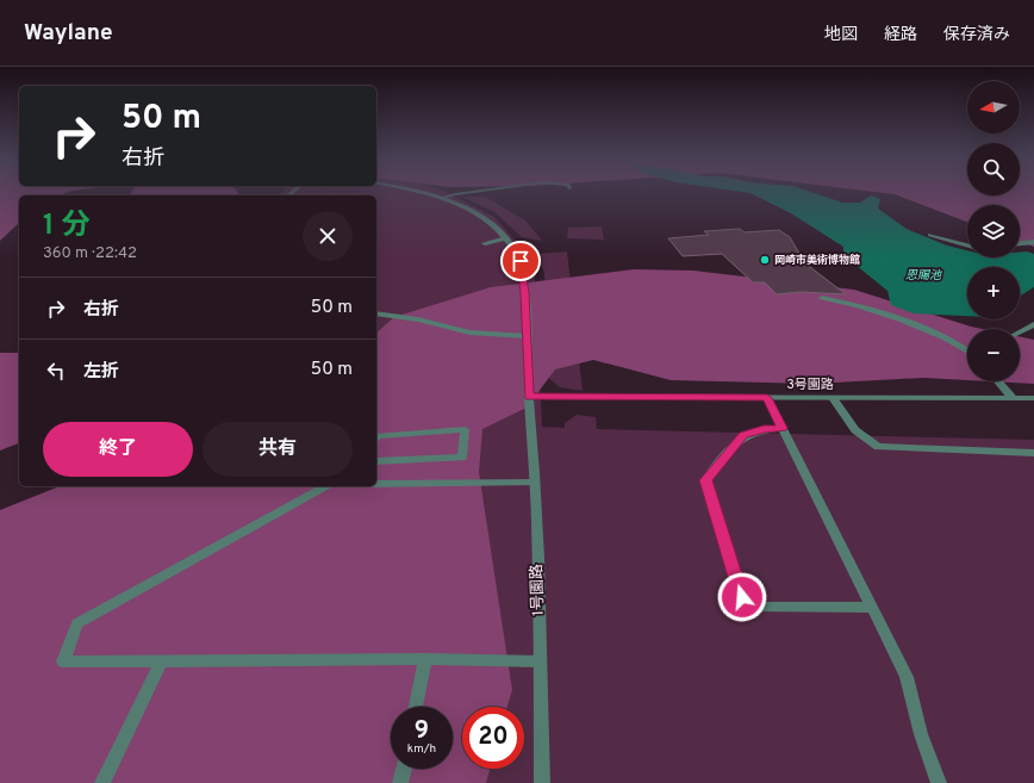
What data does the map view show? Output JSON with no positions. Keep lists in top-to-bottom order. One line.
{"streets":{"street":["3号園路","1号園路"]},"crossings":[["3号園路","1号園路"]],"water":["恩賜池"],"places":["岡崎市美術博物館"],"north":"left","page":{"header":"Waylane","nav":["地図","経路","保存済み"],"map_buttons":["+","−"],"turn":["50 m","右折"],"heading":["1 分","360 m · 22:42"],"list":[{"name":"右折","value":"50 m"},{"name":"左折","value":"50 m"}],"buttons":["終了","共有"],"speed":"9 km/h","limit":"20"}}
